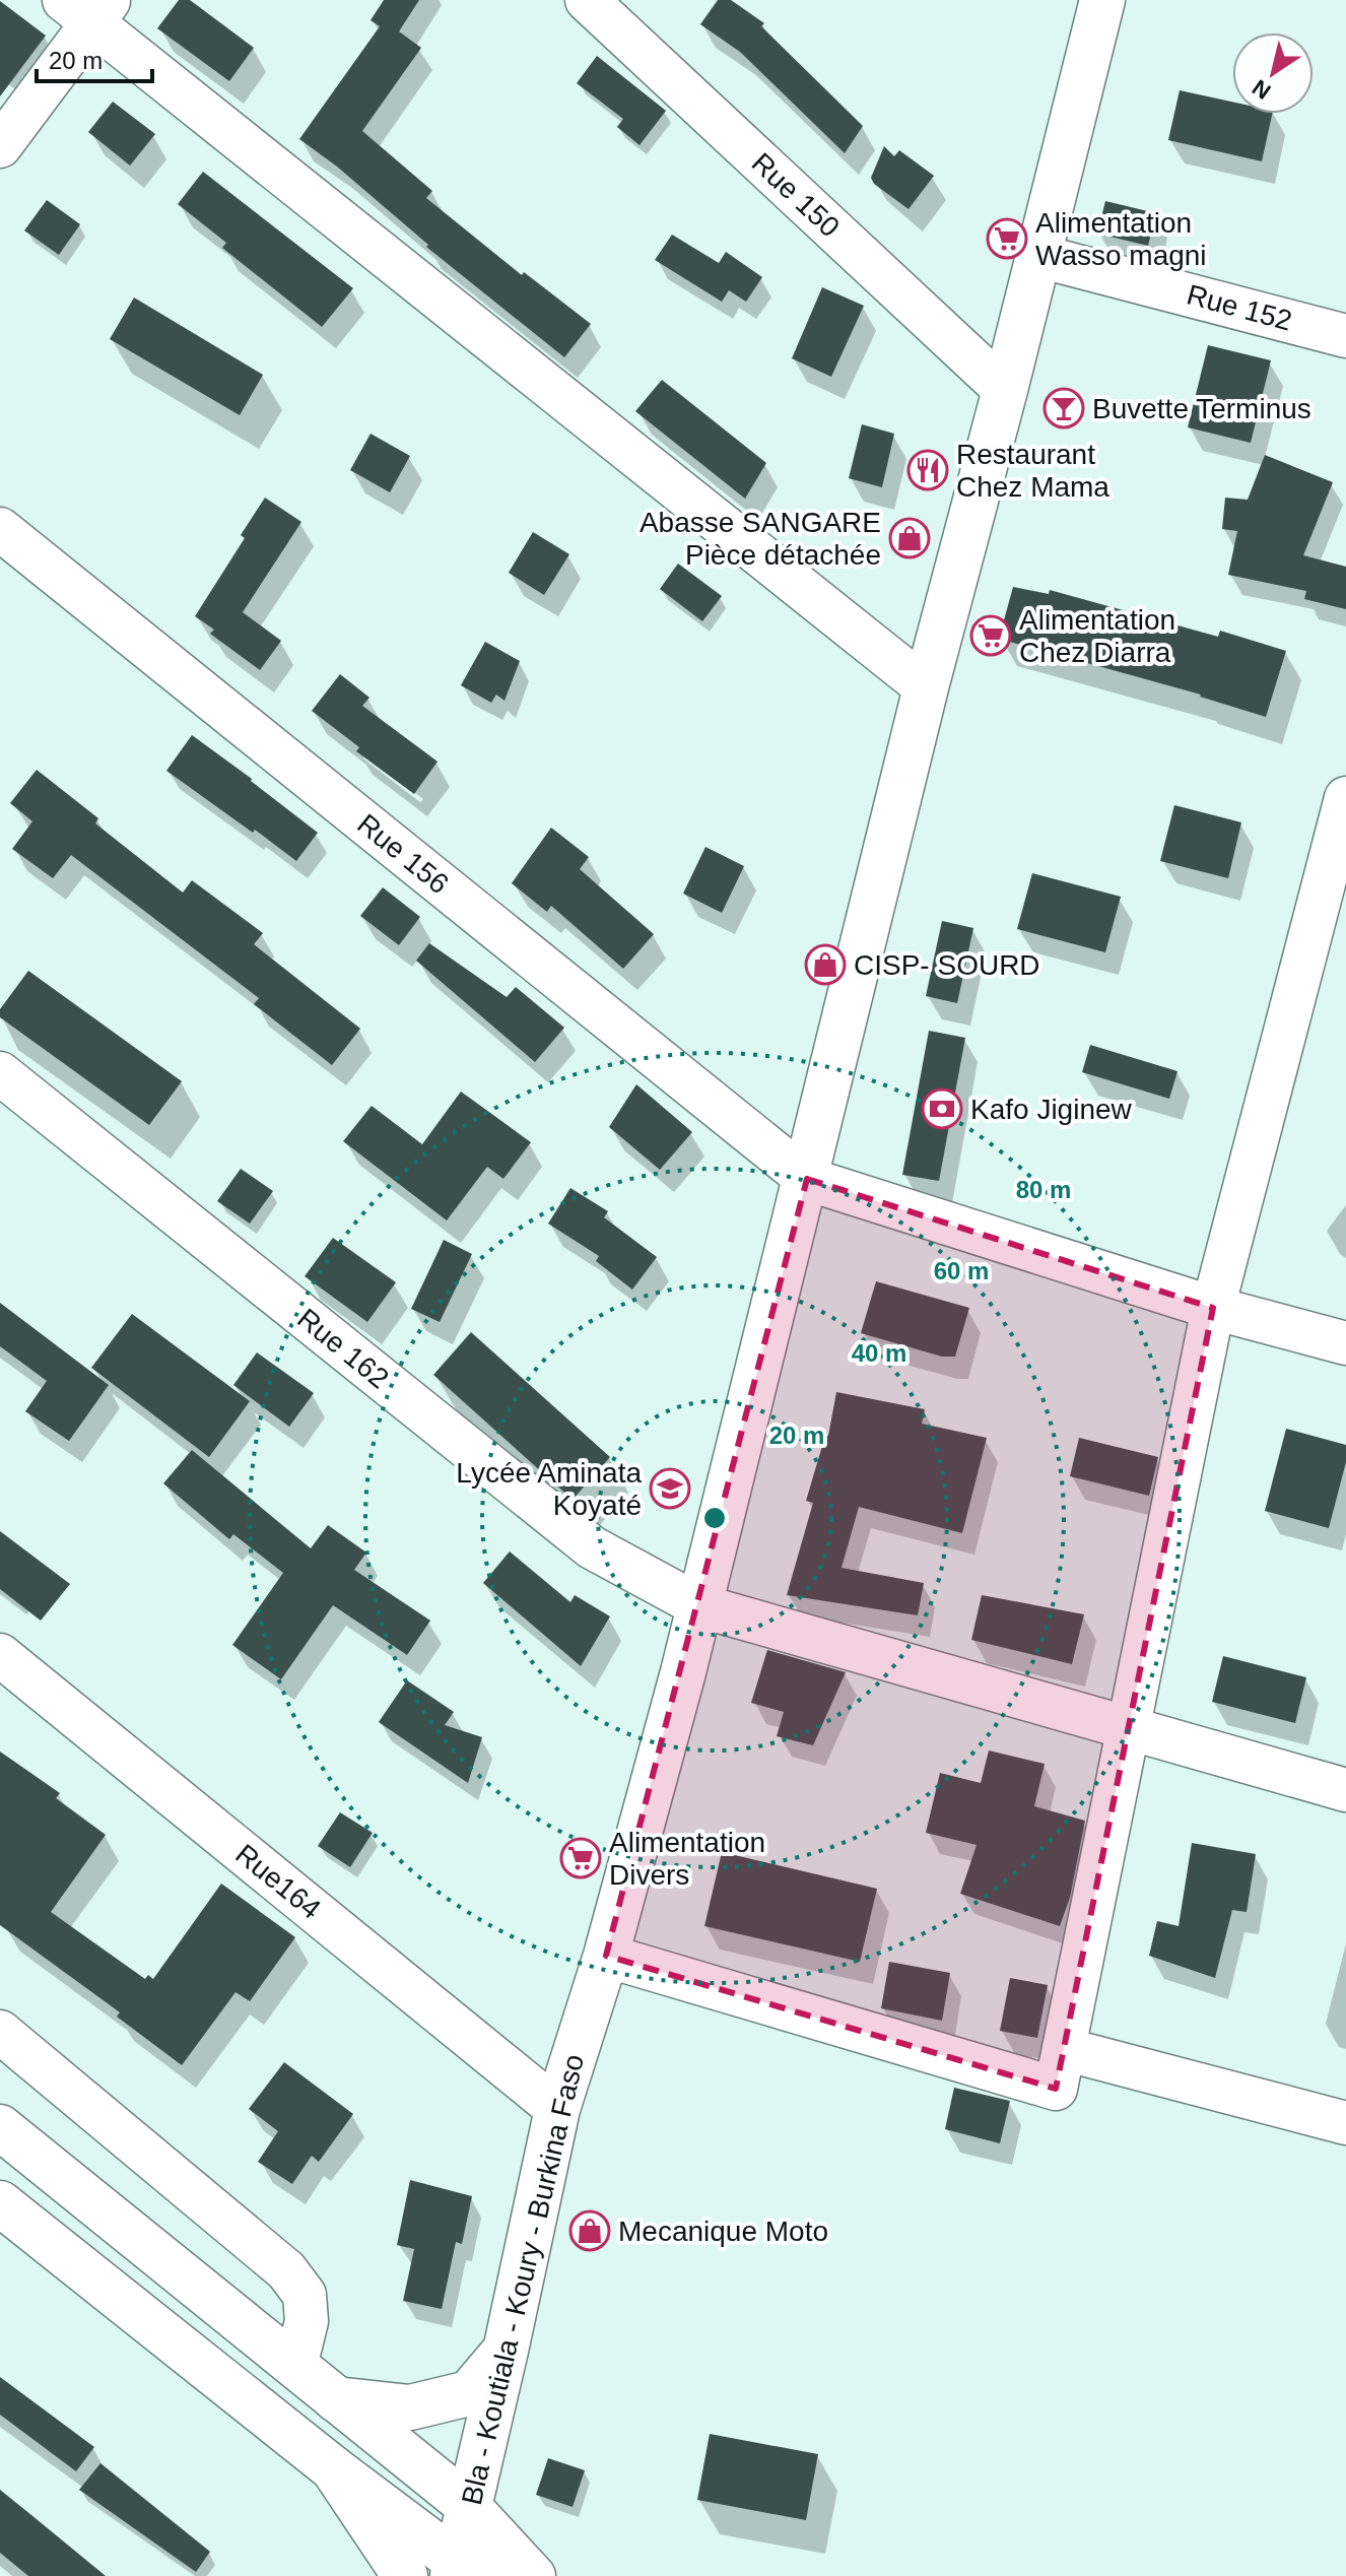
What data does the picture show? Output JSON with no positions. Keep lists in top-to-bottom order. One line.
{"streets":{"main road":["Bla - Koutiala - Koury - Burkina Faso"],"street":["Rue 150","Rue 152","Rue 156","Rue 162","Rue164"]},"crossings":[["Rue 150","Bla - Koutiala - Koury - Burkina Faso"],["Rue 152","Bla - Koutiala - Koury - Burkina Faso"],["Rue 156","Bla - Koutiala - Koury - Burkina Faso"],["Rue 162","Bla - Koutiala - Koury - Burkina Faso"],["Rue164","Bla - Koutiala - Koury - Burkina Faso"]],"places":{"supermarket":["Alimentation Wasso magni","Alimentation Chez Diarra","Alimentation Divers"],"bar":["Buvette Terminus"],"restaurant":["Restaurant Chez Mama"],"shop":["Abasse SANGARE Pièce détachée","CISP- SOURD","Mecanique Moto"],"bank":["Kafo Jiginew"],"school or university":["Lycée Aminata Koyaté"]},"scale_bar":"20 m","north":"bottom left","rings":["80 m","60 m","40 m","20 m"]}
